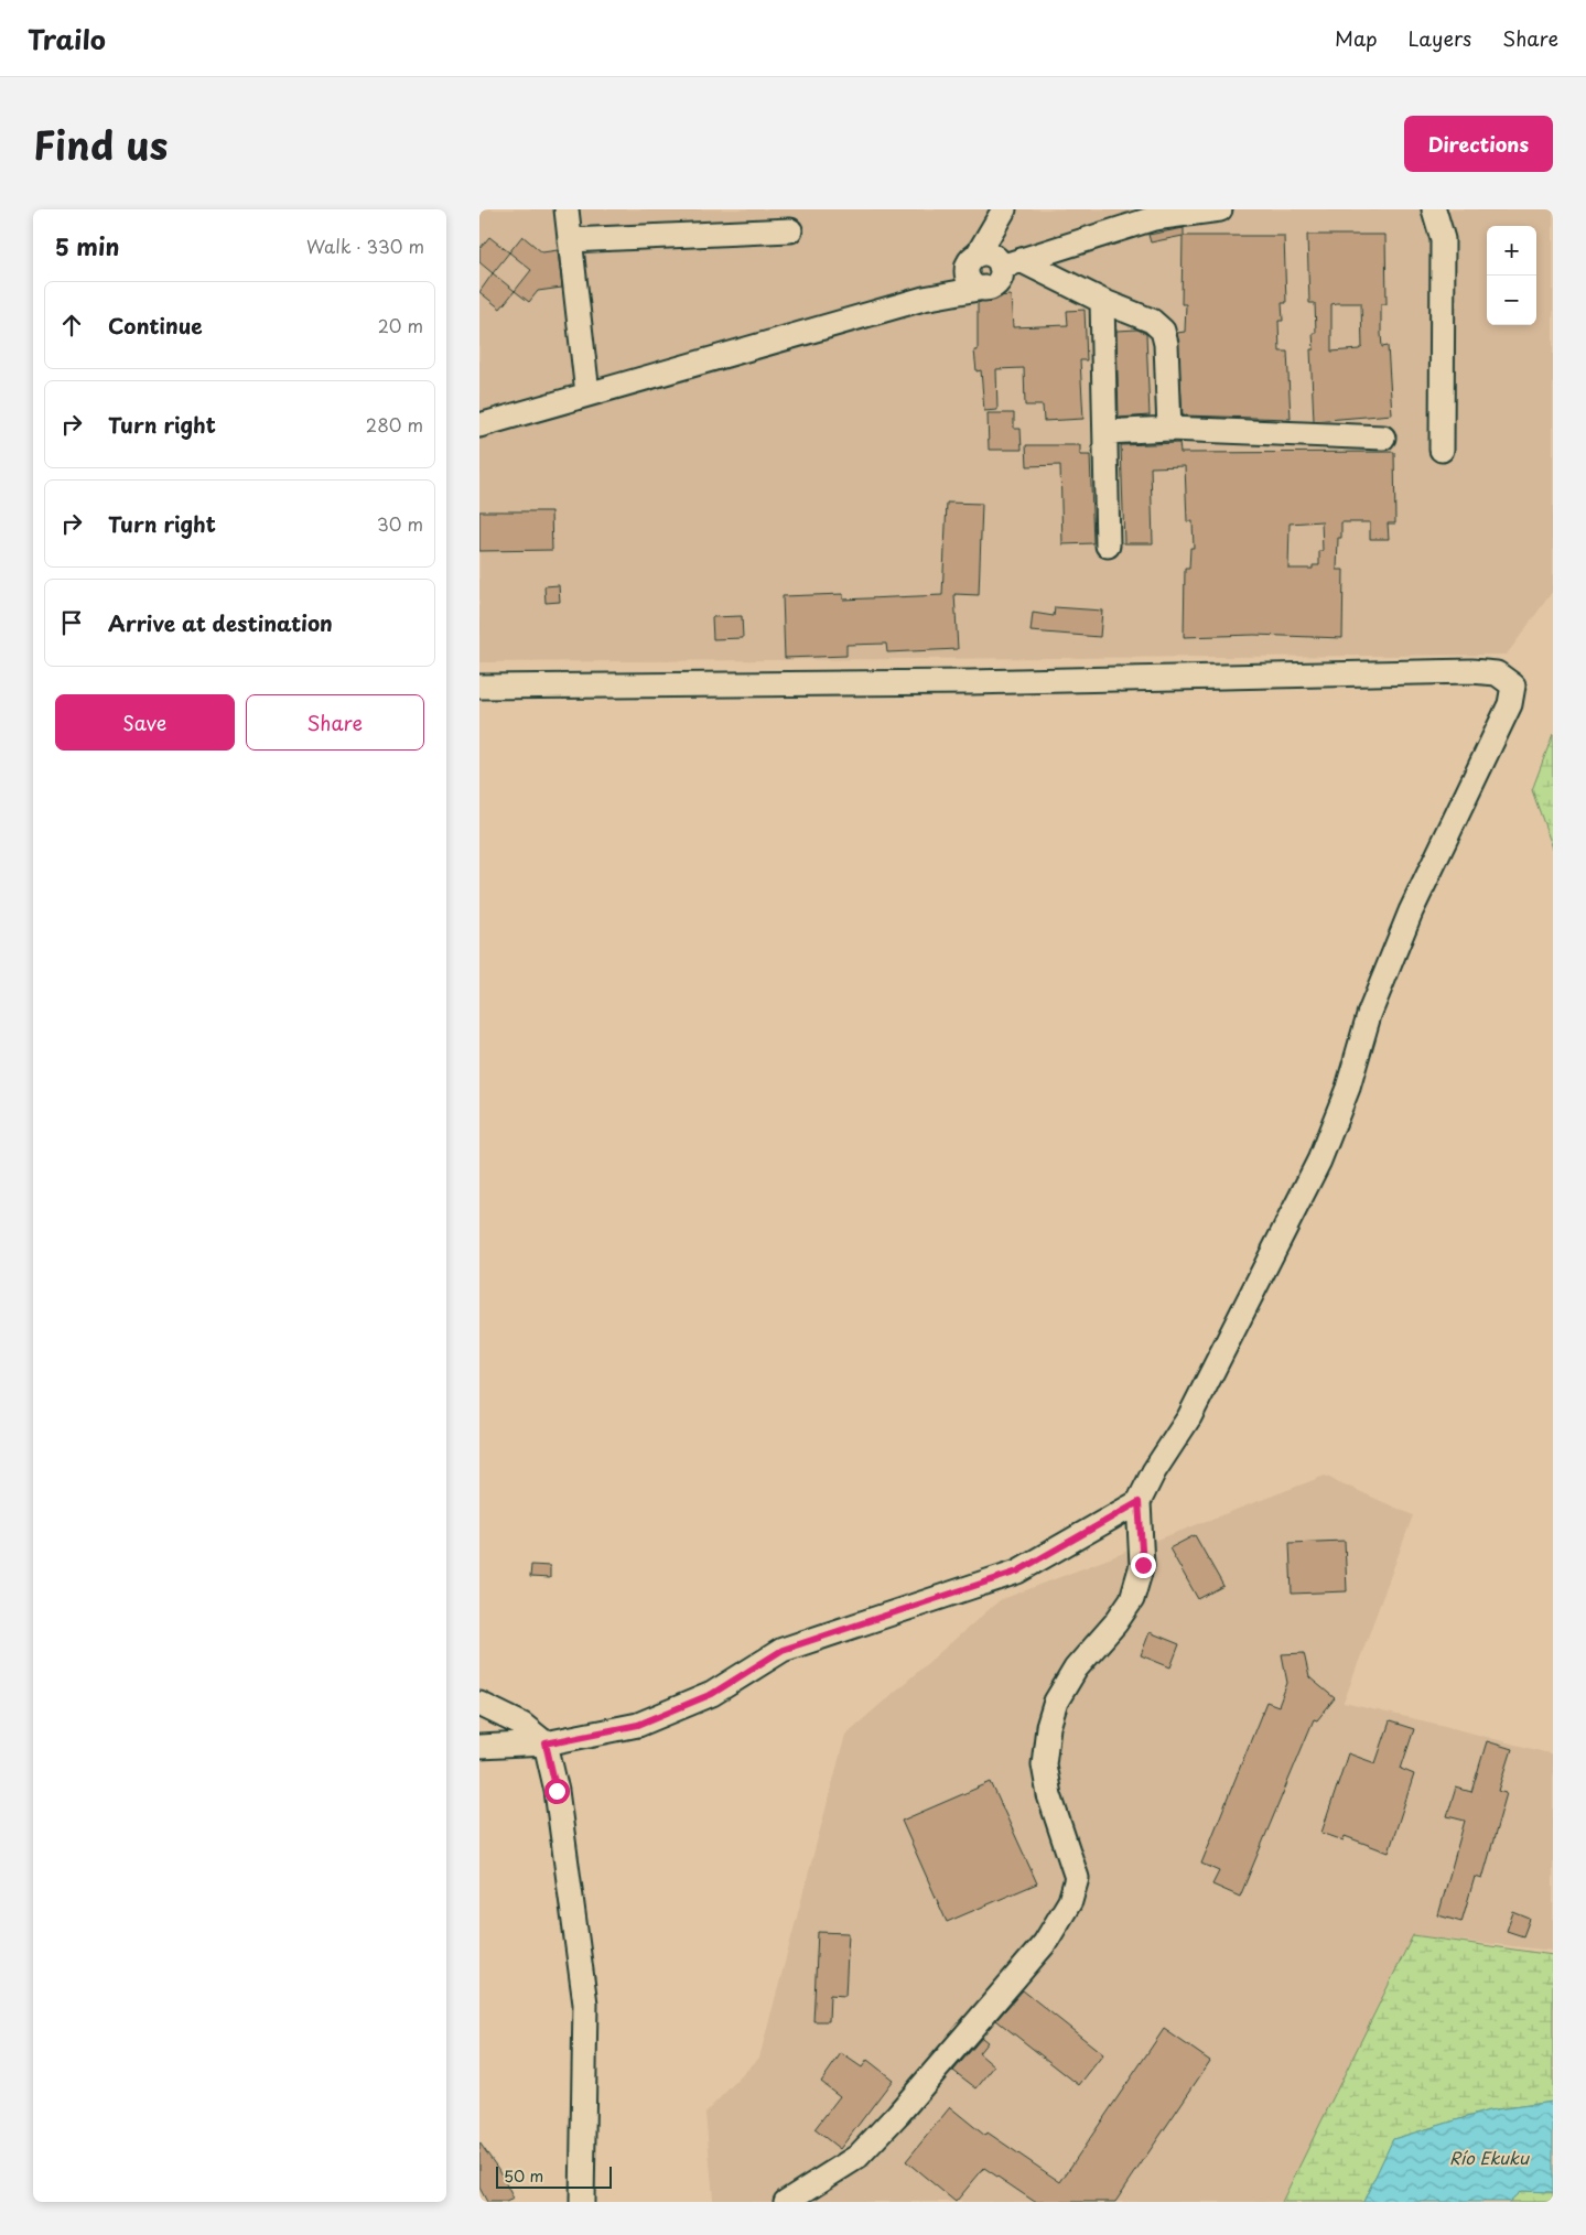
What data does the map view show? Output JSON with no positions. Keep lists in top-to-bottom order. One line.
{"water":["Río Ekuku"],"scale_bar":"50 m","page":{"header":"Trailo","nav":["Map","Layers","Share"],"title":"Find us","buttons":["Directions",["Save","Share"]],"heading":["5 min","Walk · 330 m"],"map_buttons":["+","−"],"list":[["Continue","20 m"],["Turn right","280 m"],["Turn right","30 m"],"Arrive at destination"],"scale":"50 m"}}
